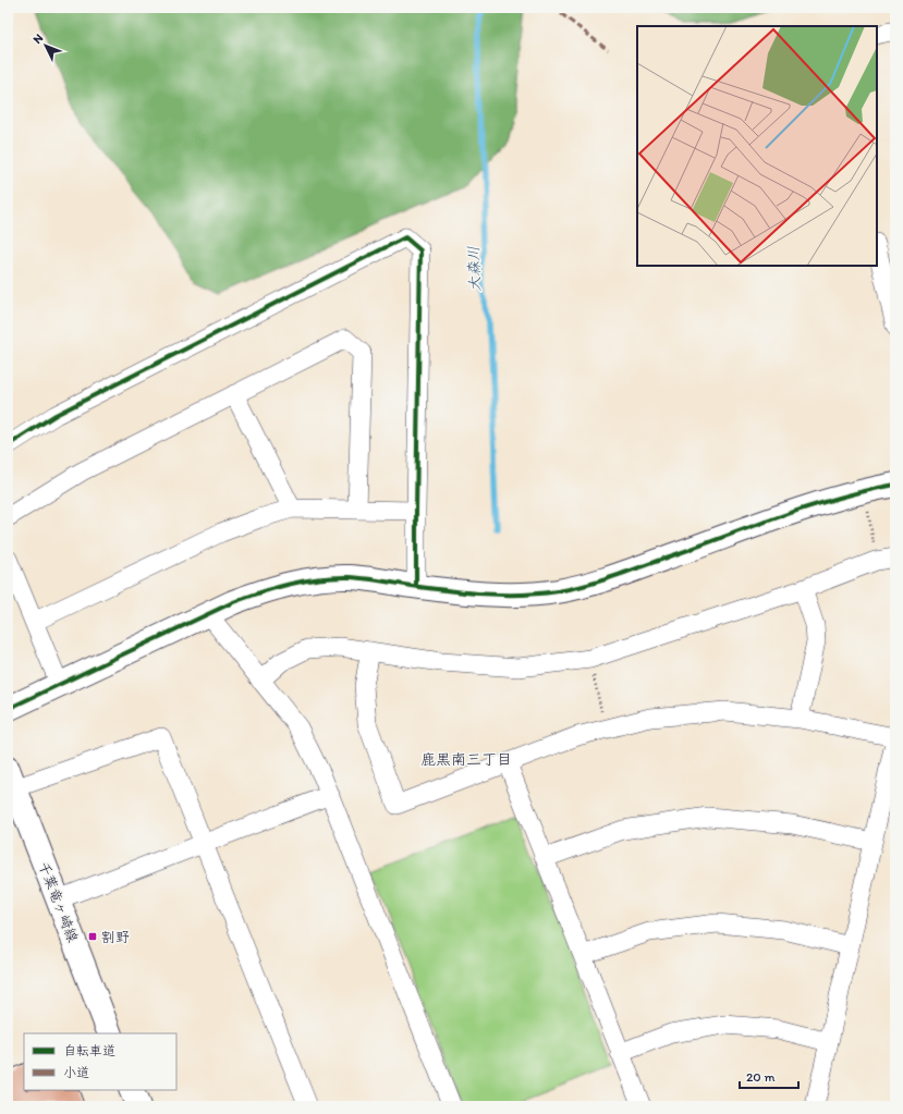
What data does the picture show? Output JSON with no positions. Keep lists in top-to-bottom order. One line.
{"streets":{"street":["千葉竜ヶ崎線"]},"districts":["鹿黒南三丁目"],"water":["大森川"],"places":{"transit":["割野"]},"legend":["自転車道","小道"],"scale_bar":"20 m","north":"top left"}
